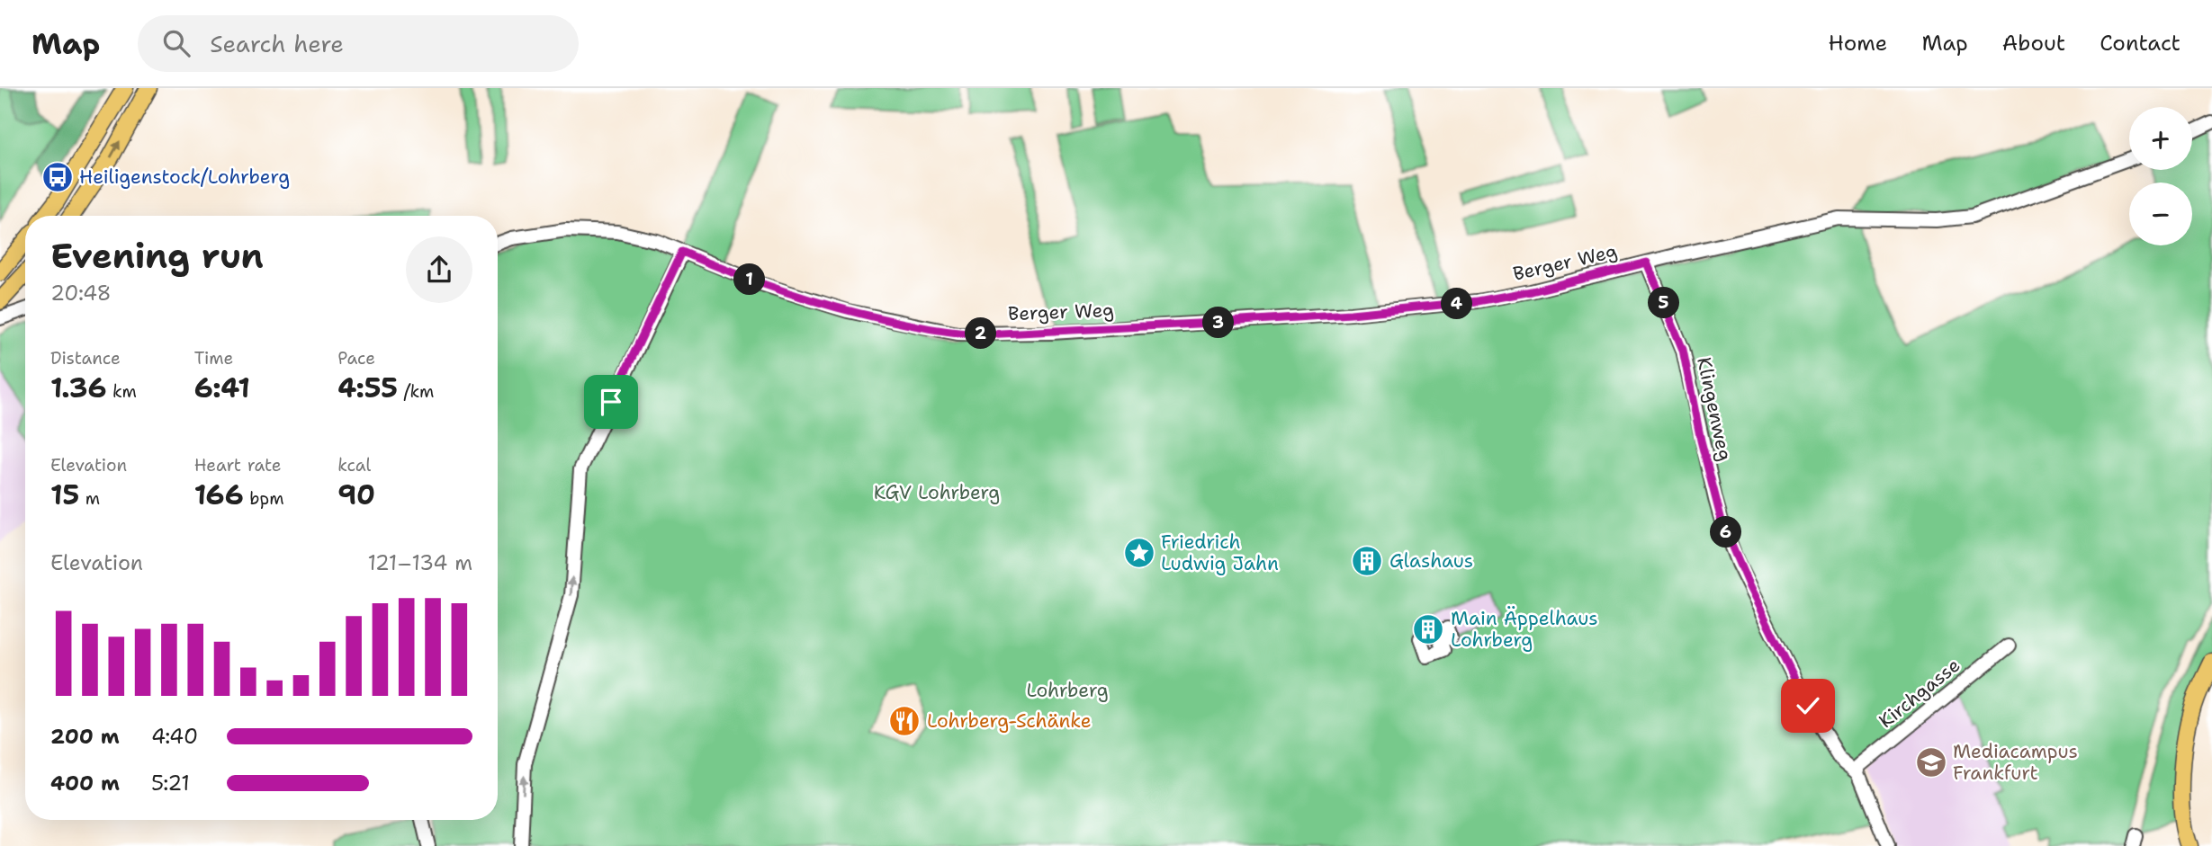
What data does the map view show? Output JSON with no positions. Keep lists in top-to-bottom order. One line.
{"streets":{"street":["Berger Weg","Klingenweg","Kirchgasse"]},"crossings":[["Berger Weg","Klingenweg"],["Klingenweg","Kirchgasse"]],"parks":["KGV Lohrberg","Lohrberg"],"places":{"bus stop":["Heiligenstock/Lohrberg"],"place":["Friedrich Ludwig Jahn"],"building":["Glashaus","Main Äppelhaus Lohrberg"],"restaurant":["Lohrberg-Schänke"],"school or university":["Mediacampus Frankfurt"]},"page":{"header":"Map","search":"Search here","nav":["Home","Map","About","Contact"],"map_buttons":["+","−"],"heading":["Evening run","20:48"],"pins":["1","5","4","3","2","6"],"stats":[["Distance","1.36 km"],["Time","6:41"],["Pace","4:55 /km"],["Elevation","15 m"],["Heart rate","166 bpm"],["kcal","90"]],"chart":["Elevation","121–134 m"],"list":[{"name":"200 m","note":"4:40"},{"name":"400 m","note":"5:21"}]}}
